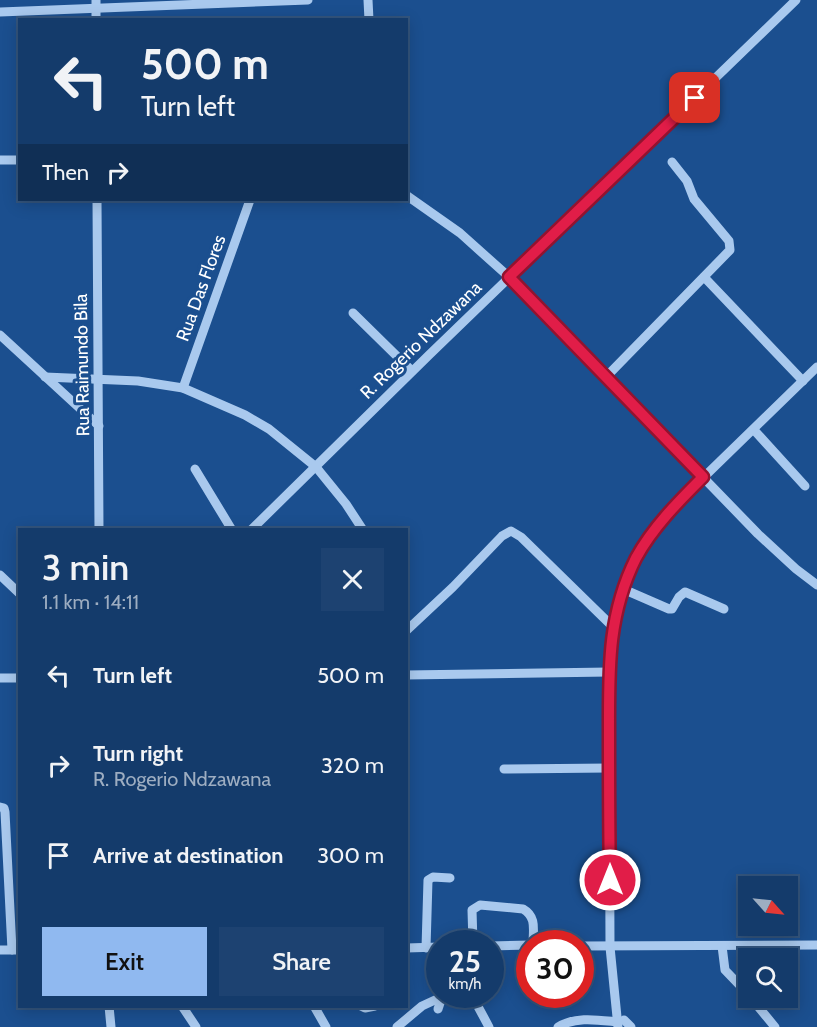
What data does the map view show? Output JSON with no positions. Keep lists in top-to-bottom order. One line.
{"streets":{"street":["Rua Das Flores","R. Rogerio Ndzawana","Rua Raimundo Bila"]},"north":"bottom right","page":{"turn":["500 m","Turn left"],"then":"Then","heading":["3 min","1.1 km · 14:11"],"list":[{"name":"Turn left","value":"500 m"},{"name":"Turn right","note":"R. Rogerio Ndzawana","value":"320 m"},{"name":"Arrive at destination","value":"300 m"}],"buttons":["Exit","Share"],"speed":"25 km/h","limit":"30"}}
